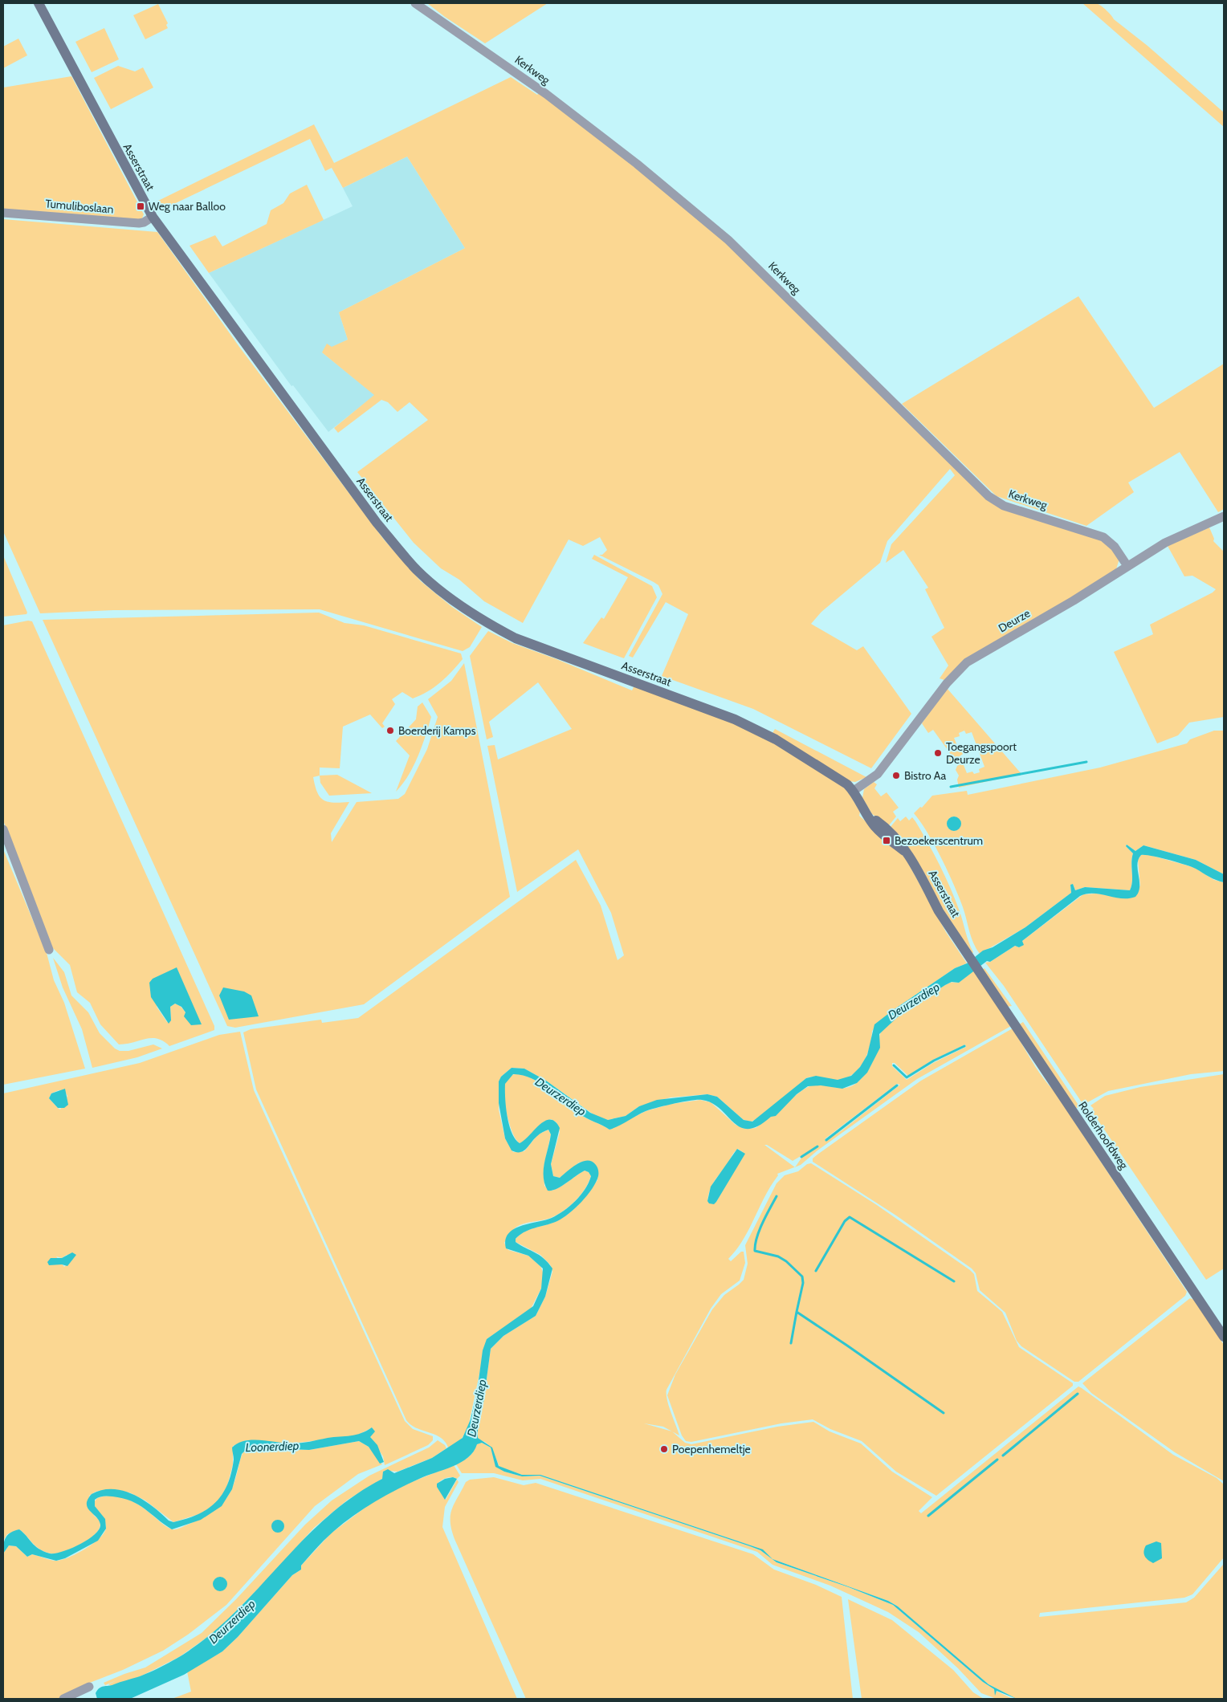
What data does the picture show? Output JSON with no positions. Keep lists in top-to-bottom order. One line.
{"streets":{"main road":["Asserstraat","Rolderhoofdweg"],"street":["Kerkweg","Tumuliboslaan","Deurze"]},"crossings":[["Kerkweg","Deurze"],["Asserstraat","Tumuliboslaan"],["Asserstraat","Deurze"],["Asserstraat","Rolderhoofdweg"]],"water":["Deurzerdiep","Loonerdiep"],"places":{"transit":["Weg naar Balloo","Bezoekerscentrum"],"other":["Boerderij Kamps","Toegangspoort Deurze","Bistro Aa","Poepenhemeltje"]}}
